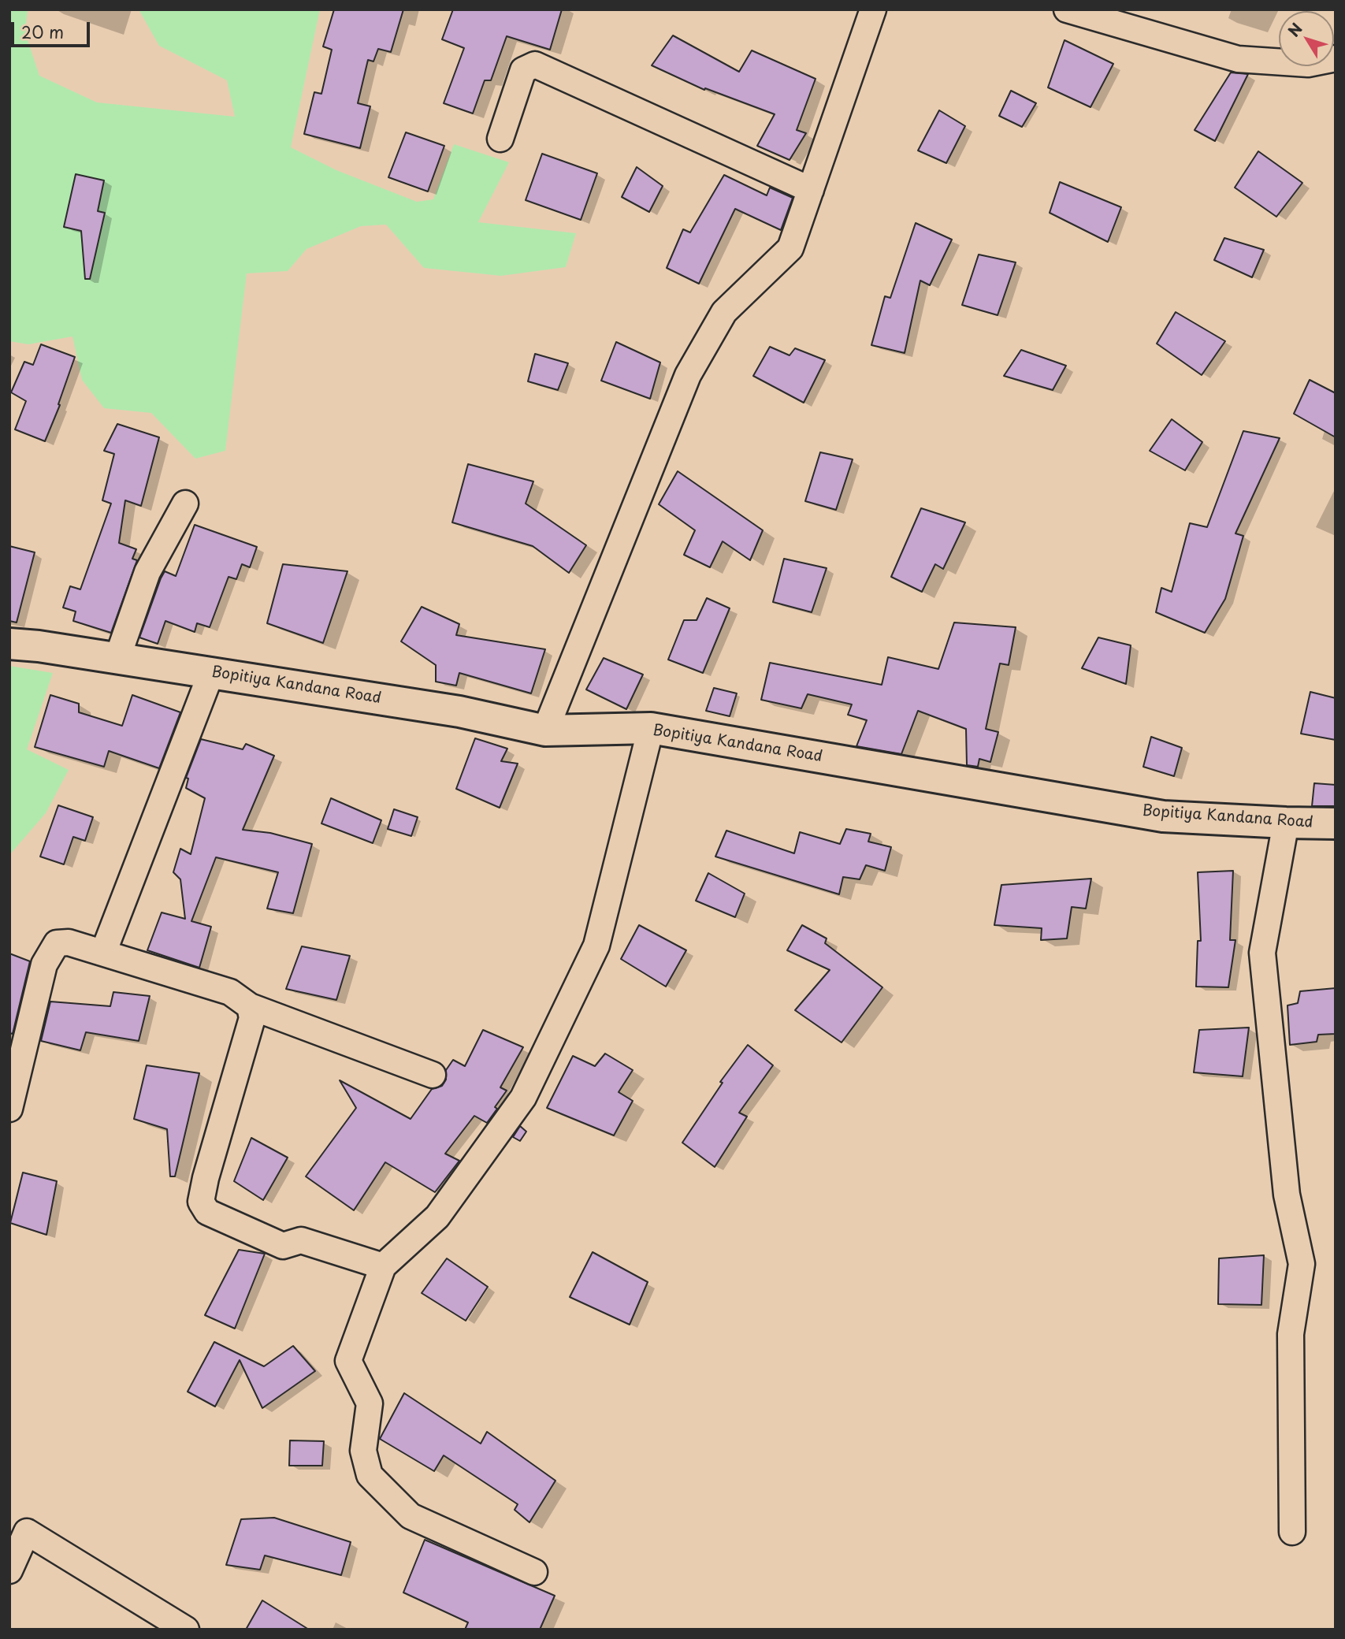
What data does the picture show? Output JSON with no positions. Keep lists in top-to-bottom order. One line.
{"streets":{"main road":["Bopitiya Kandana Road"]},"scale_bar":"20 m","north":"top left"}
